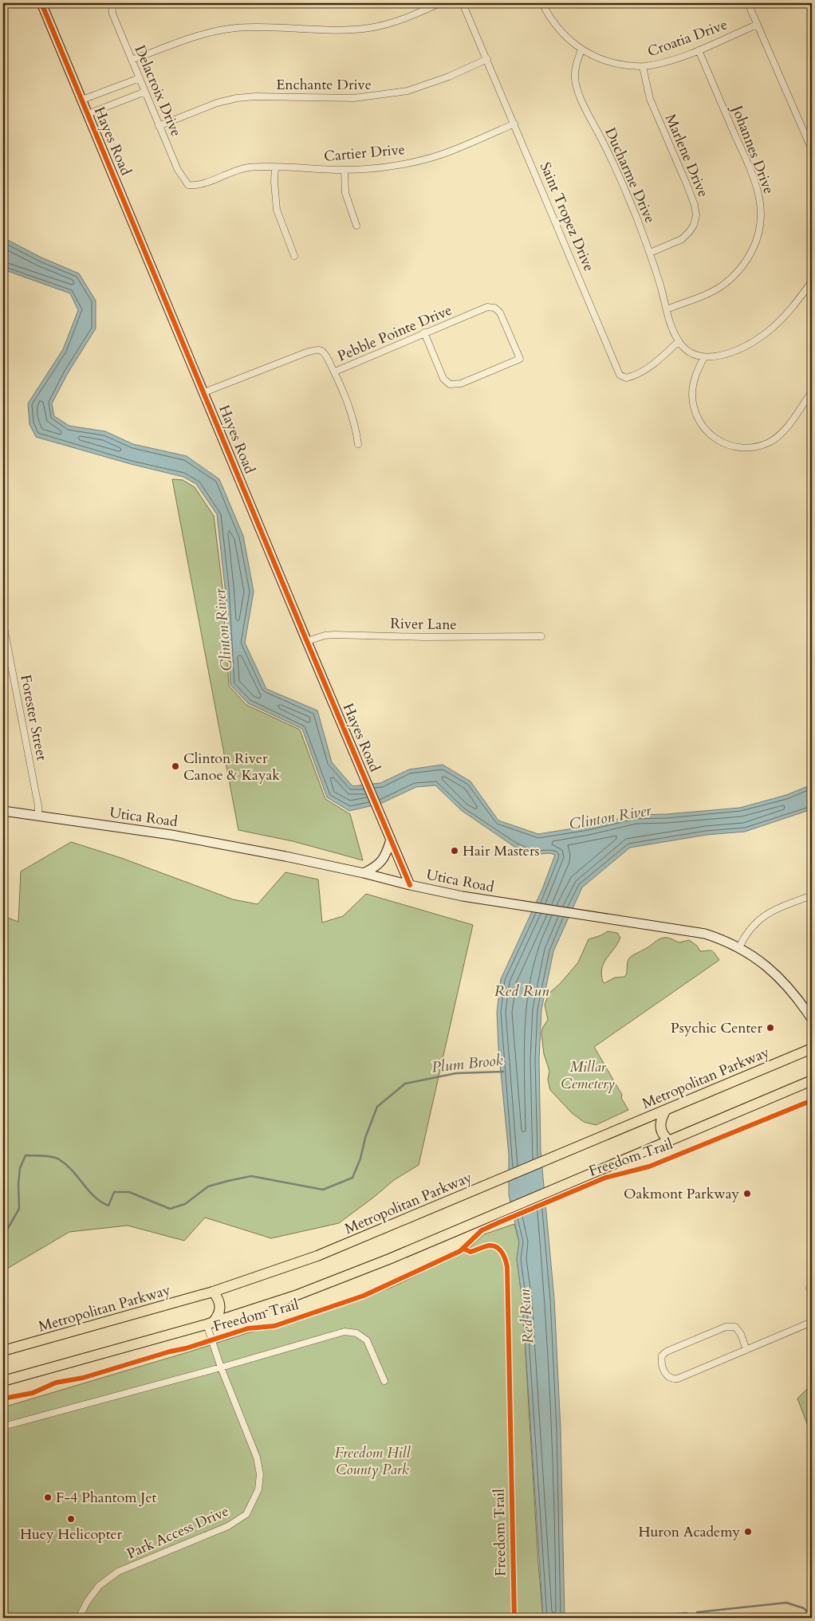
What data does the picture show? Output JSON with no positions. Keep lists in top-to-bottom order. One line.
{"streets":{"main road":["Metropolitan Parkway"],"street":["Croatia Drive","Enchante Drive","Delacroix Drive","Hayes Road","Johannes Drive","Cartier Drive","Marlene Drive","Ducharme Drive","Saint Tropez Drive","Pebble Pointe Drive","River Lane","Forester Street","Utica Road","Park Access Drive"],"cycle path":["Freedom Trail"]},"crossings":[["Croatia Drive","Johannes Drive"],["Croatia Drive","Marlene Drive"],["Croatia Drive","Ducharme Drive"],["Enchante Drive","Delacroix Drive"],["Enchante Drive","Saint Tropez Drive"],["Delacroix Drive","Cartier Drive"],["Hayes Road","Pebble Pointe Drive"],["Hayes Road","River Lane"],["Hayes Road","Utica Road"],["Johannes Drive","Ducharme Drive"],["Cartier Drive","Saint Tropez Drive"],["Marlene Drive","Ducharme Drive"],["Ducharme Drive","Saint Tropez Drive"],["Forester Street","Utica Road"]],"water":["Clinton River","Red Run","Plum Brook"],"parks":["Millar Cemetery","Freedom Hill County Park"],"places":["Clinton River Canoe & Kayak","Hair Masters","Psychic Center","Oakmont Parkway","F-4 Phantom Jet","Huey Helicopter","Huron Academy"]}
